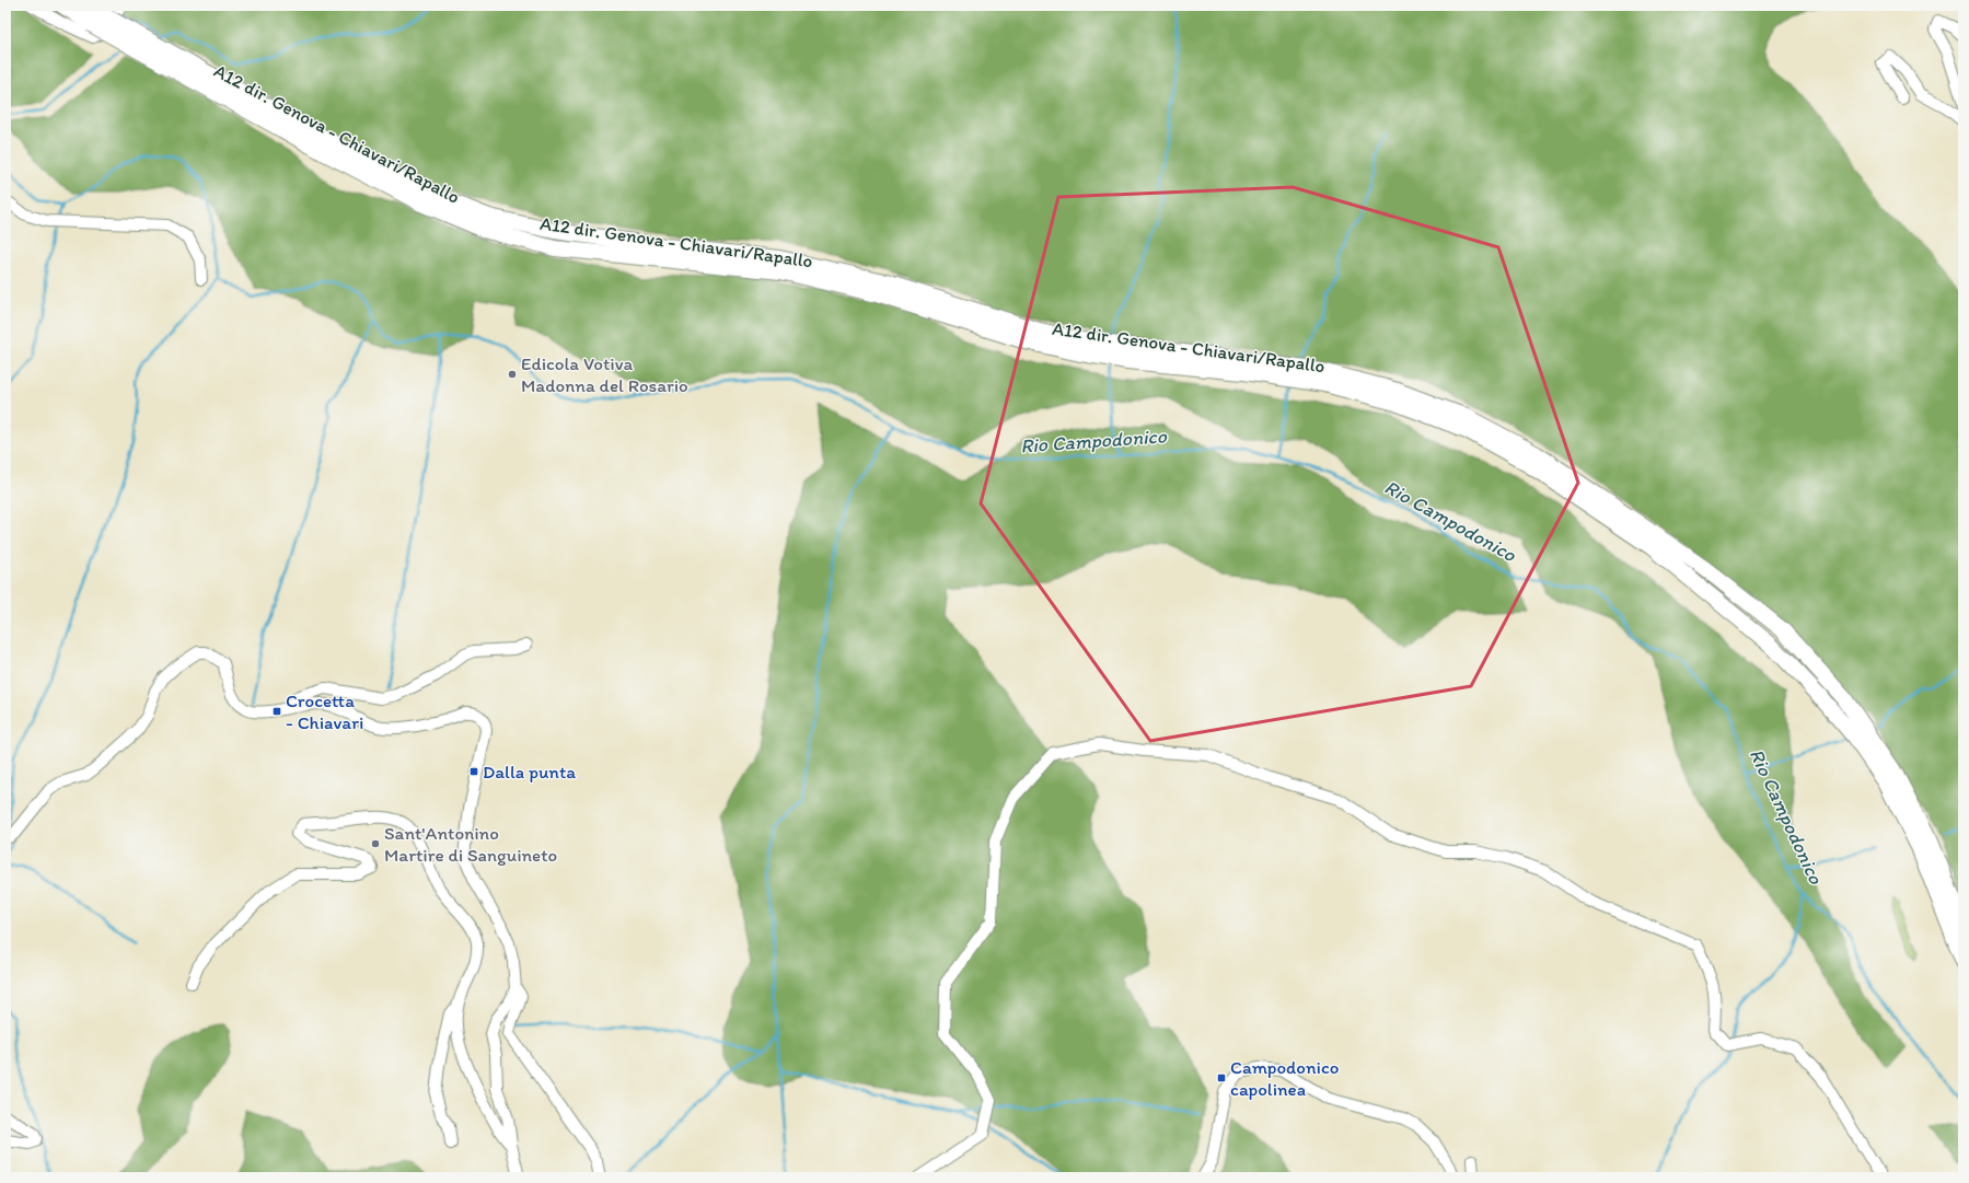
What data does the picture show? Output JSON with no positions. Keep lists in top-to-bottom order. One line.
{"streets":{"highway":["A12 dir. Genova - Chiavari/Rapallo"]},"water":["Rio Campodonico"],"places":{"other":["Edicola Votiva Madonna del Rosario","Sant'Antonino Martire di Sanguineto"],"transit":["Crocetta - Chiavari","Dalla punta","Campodonico capolinea"]}}
